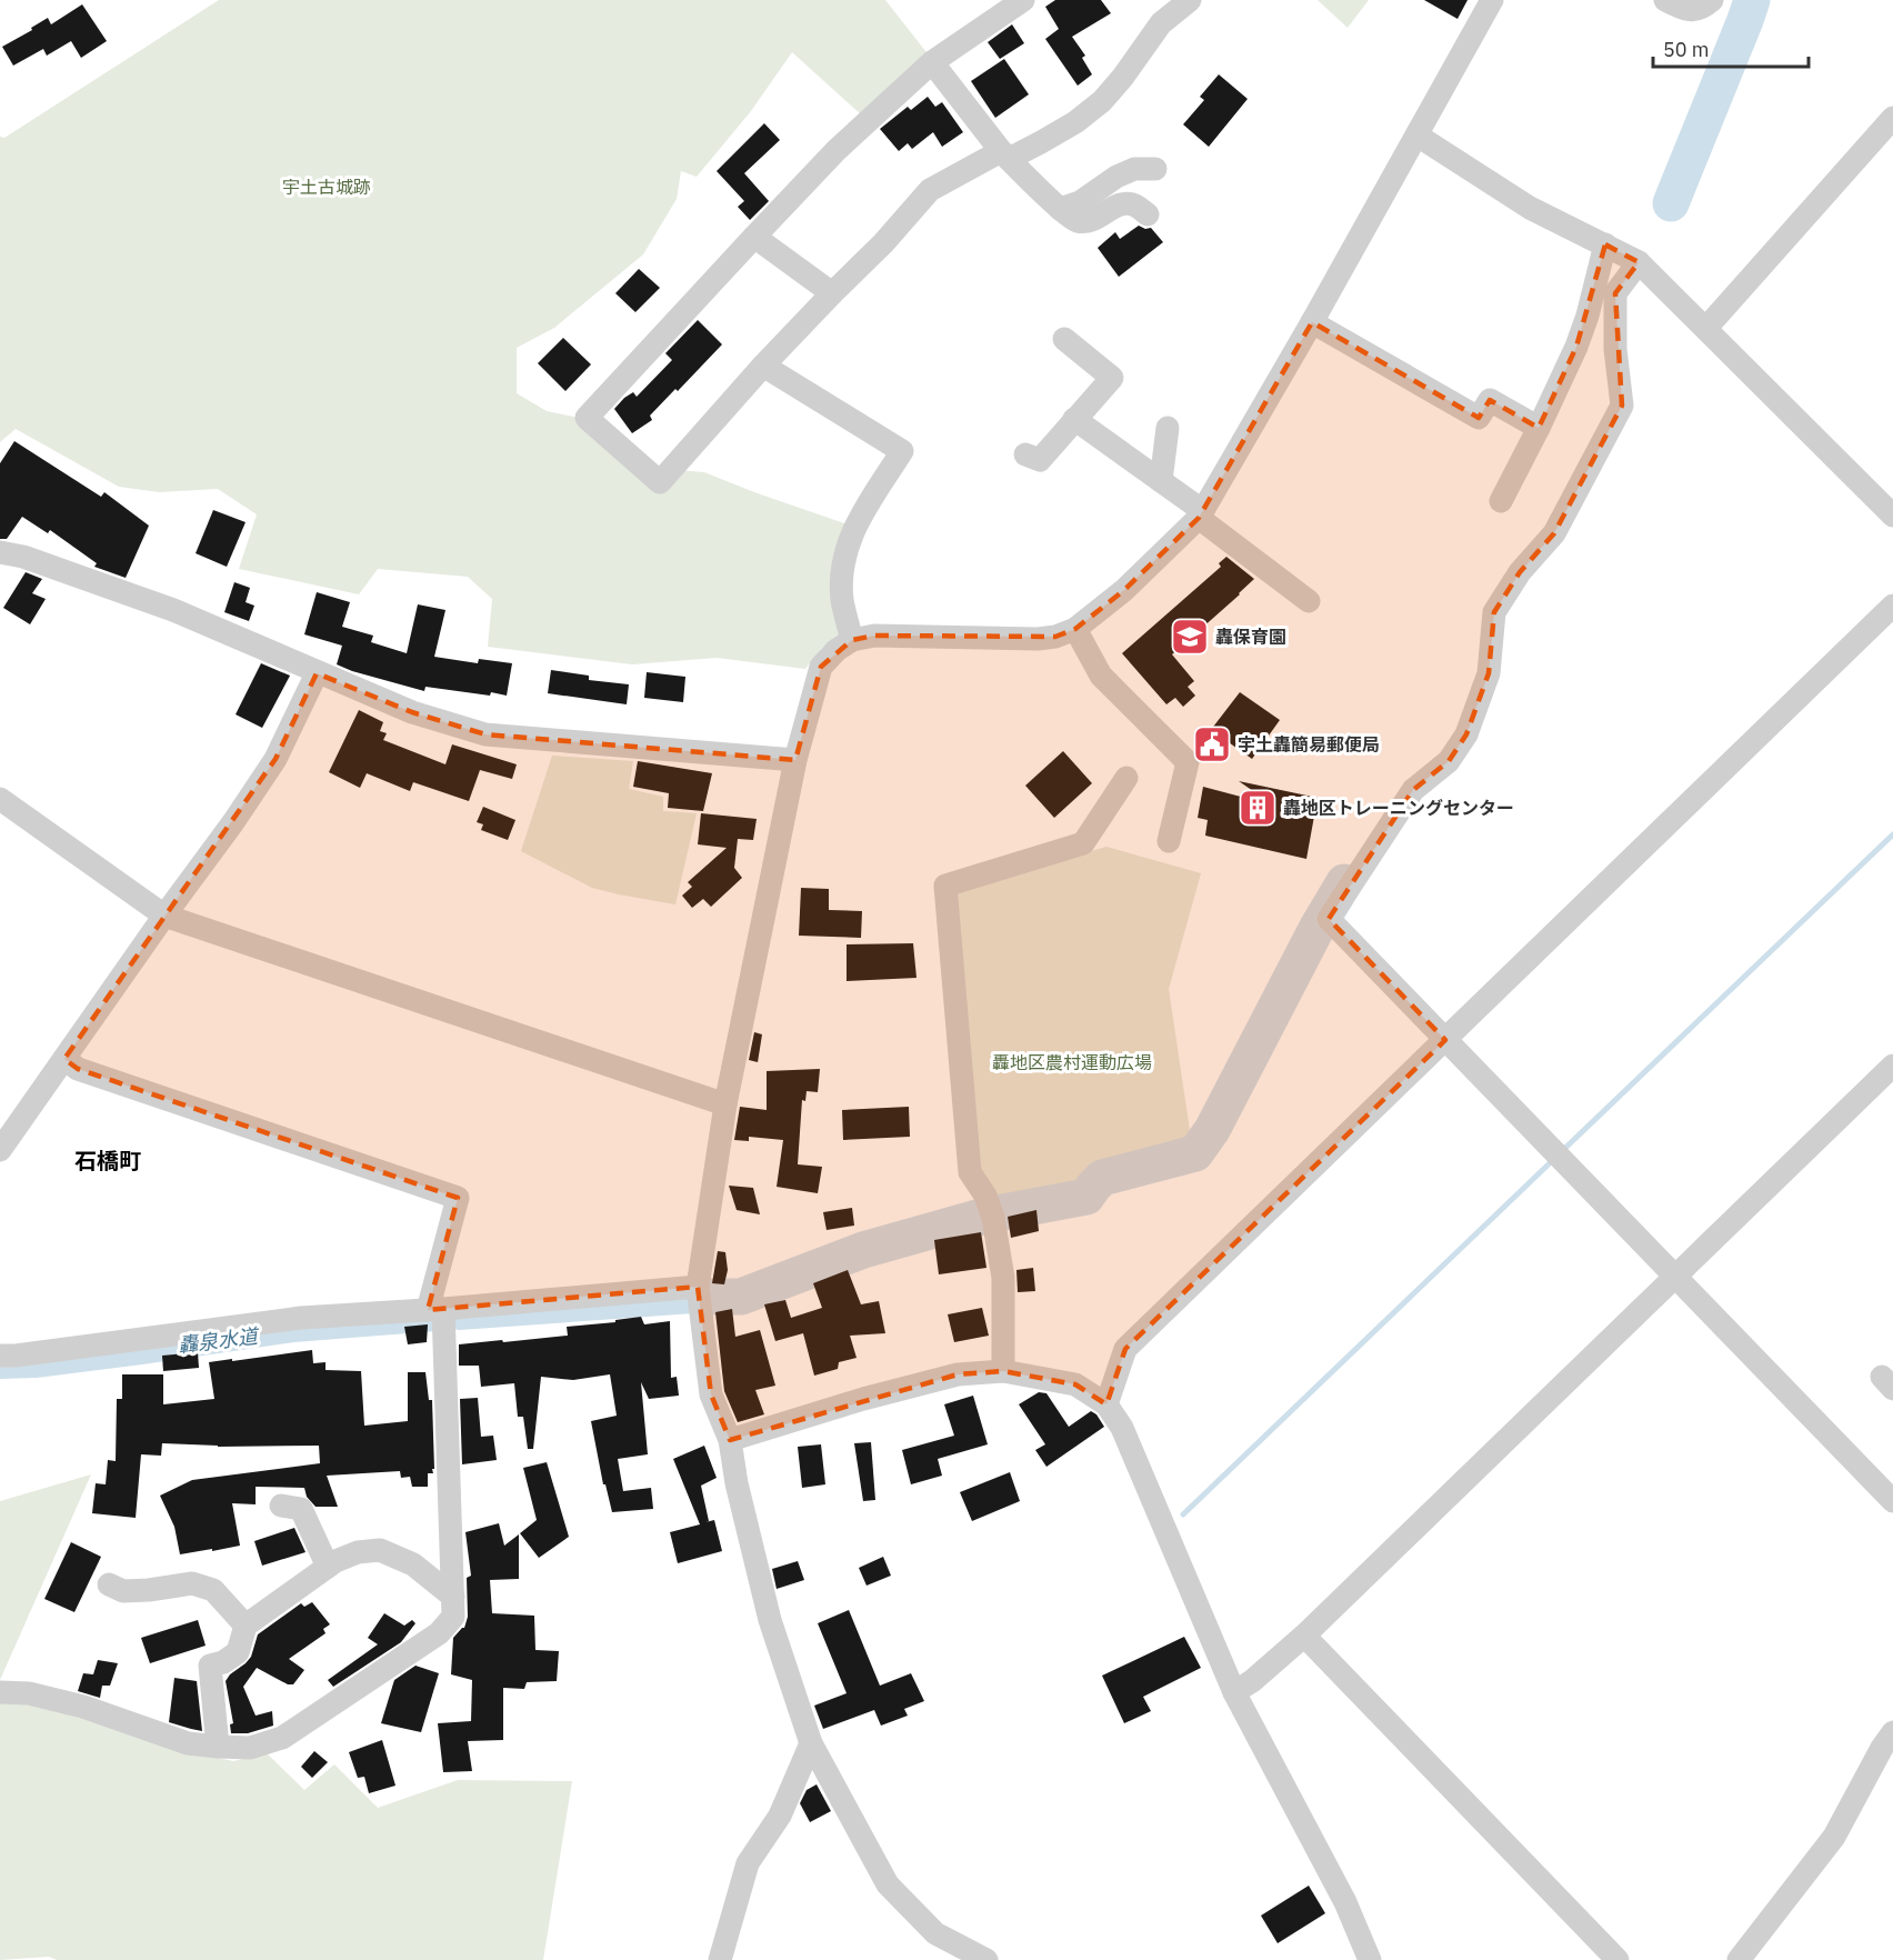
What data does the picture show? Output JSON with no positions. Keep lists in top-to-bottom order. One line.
{"districts":["石橋町"],"water":["轟泉水道"],"parks":["宇土古城跡","轟地区農村運動広場"],"places":{"school or university":["轟保育園"],"public building":["宇土轟簡易郵便局"],"building":["轟地区トレーニングセンター"]},"scale_bar":"50 m"}
